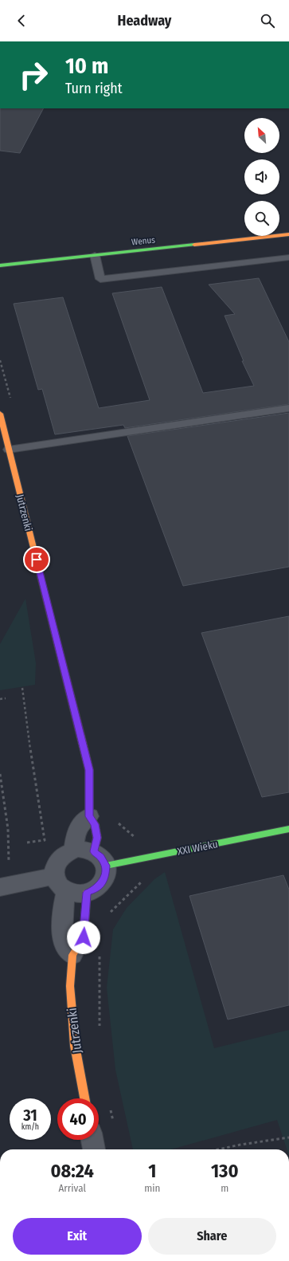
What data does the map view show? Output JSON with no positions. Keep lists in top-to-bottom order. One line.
{"streets":{"street":["Wenus","Jutrzenki","XXI Wieku"]},"crossings":[["Jutrzenki","XXI Wieku"]],"north":"top left","page":{"header":"Headway","turn":["10 m","Turn right"],"speed":"31 km/h","limit":"40","eta":["08:24","Arrival","1","min","130","m"],"buttons":["Exit","Share"]}}
